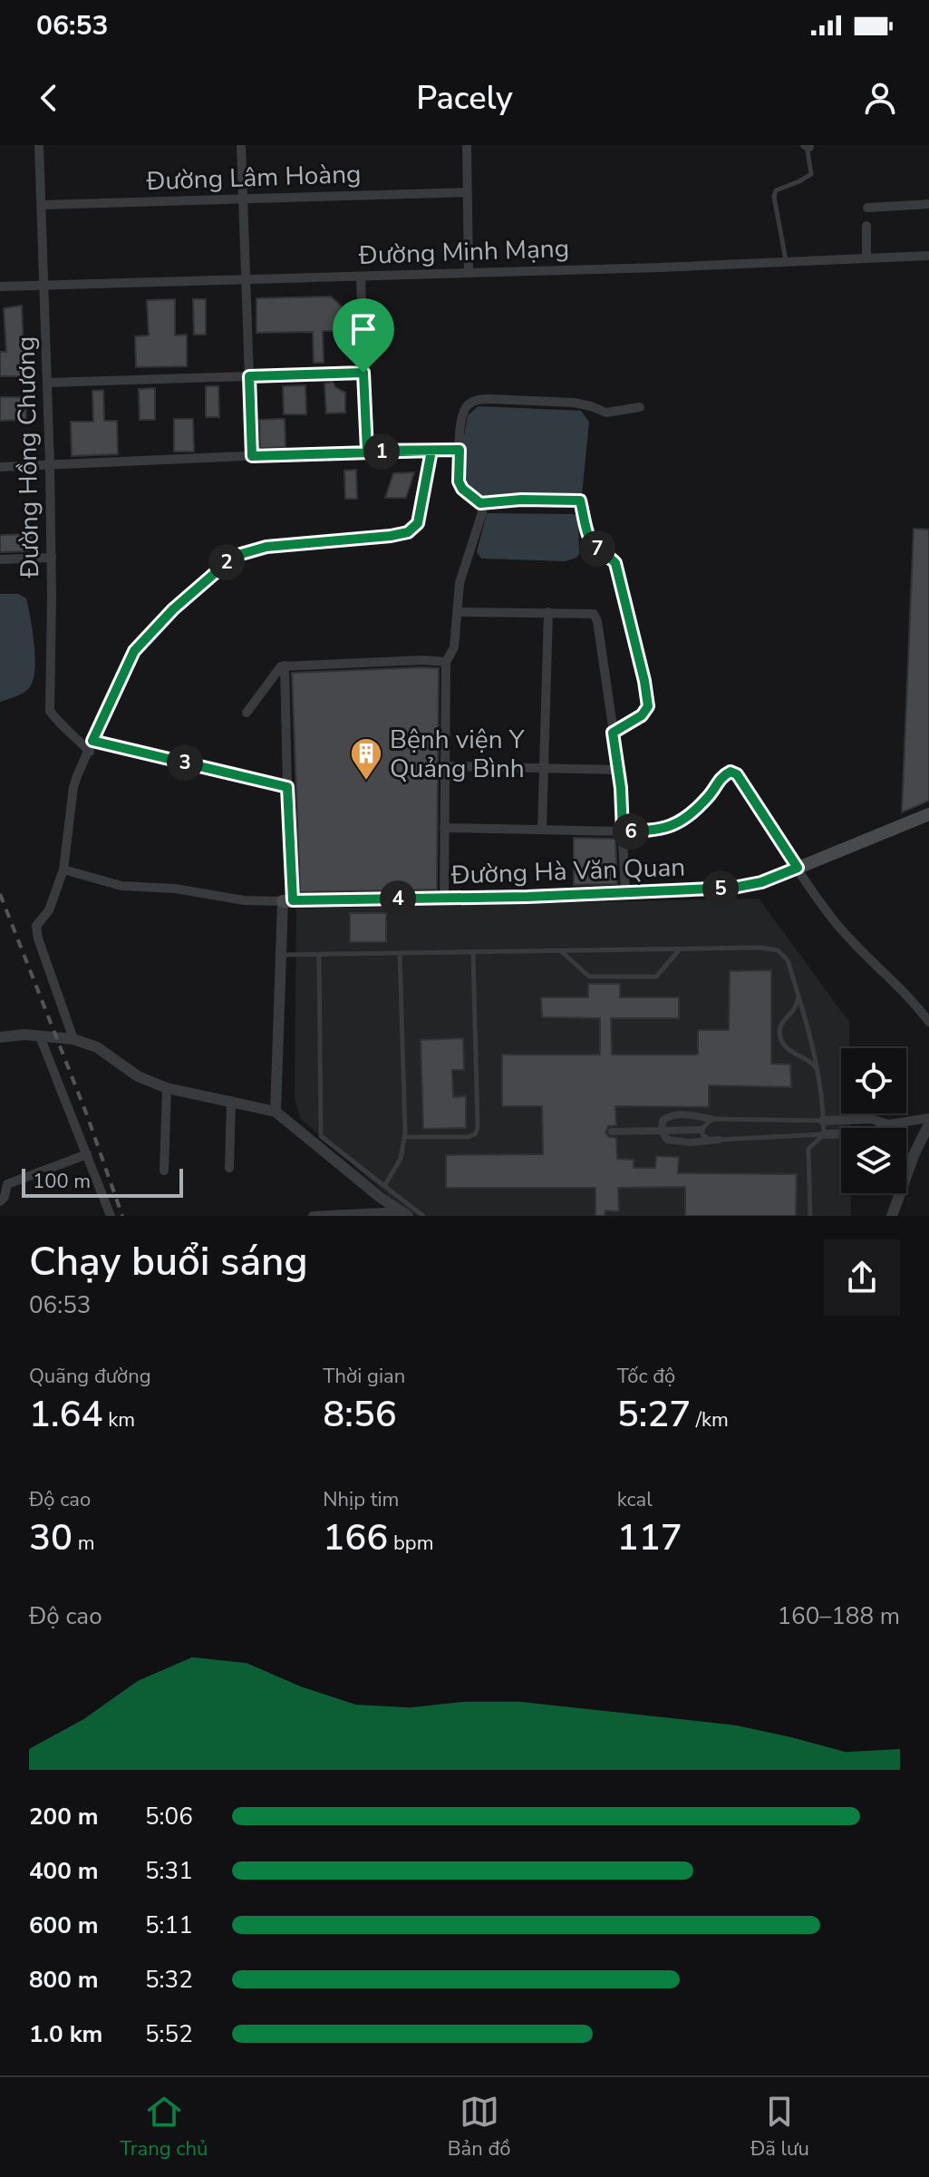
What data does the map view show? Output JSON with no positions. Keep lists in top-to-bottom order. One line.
{"streets":{"main road":["Đường Hà Văn Quan"],"street":["Đường Lâm Hoàng","Đường Minh Mạng","Đường Hồng Chương"]},"crossings":[["Đường Lâm Hoàng","Đường Hồng Chương"],["Đường Minh Mạng","Đường Hồng Chương"]],"places":{"building":["Bệnh viện Y Quảng Bình"]},"scale_bar":"100 m","page":{"status":"06:53","header":"Pacely","pins":["1","7","2","3","6","5","4"],"scale":"100 m","heading":["Chạy buổi sáng","06:53"],"stats":[["Quãng đường","1.64 km"],["Thời gian","8:56"],["Tốc độ","5:27 /km"],["Độ cao","30 m"],["Nhịp tim","166 bpm"],["kcal","117"]],"chart":["Độ cao","160–188 m"],"list":[{"name":"200 m","note":"5:06"},{"name":"400 m","note":"5:31"},{"name":"600 m","note":"5:11"},{"name":"800 m","note":"5:32"},{"name":"1.0 km","note":"5:52"}],"tabs":["Trang chủ","Bản đồ","Đã lưu"]}}
